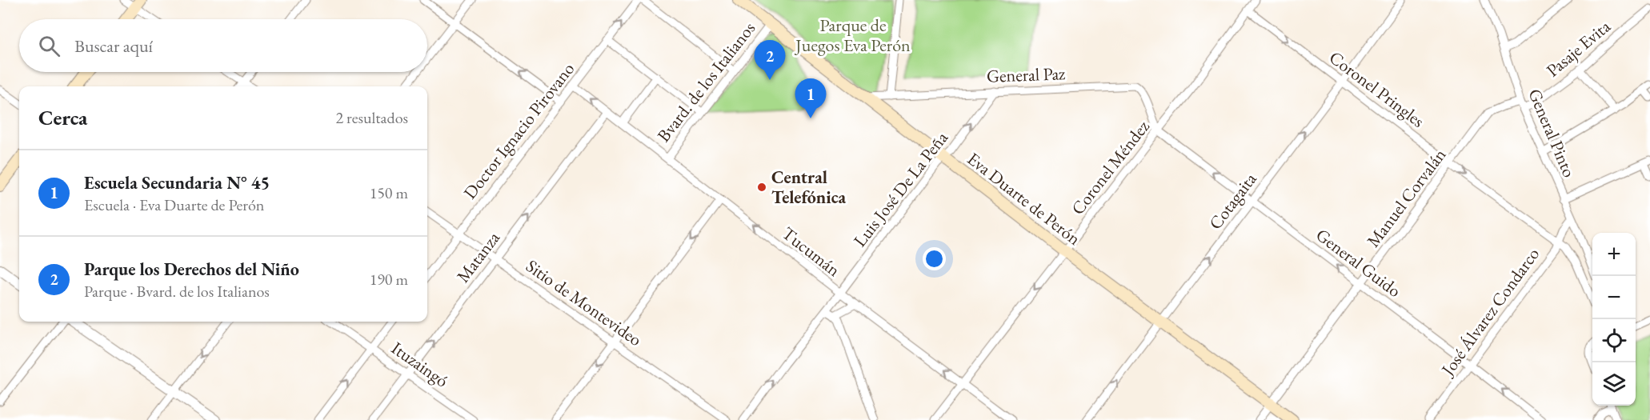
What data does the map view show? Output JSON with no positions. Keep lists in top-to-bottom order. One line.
{"streets":{"main road":["Eva Duarte de Perón"],"street":["Pasaje Evita","General Paz","Bvard. de los Italianos","Coronel Pringles","Doctor Ignacio Pirovano","General Pinto","Coronel Méndez","Luis José De La Peña","Manuel Corvalán","Cotagaita","Tucumán","Matanza","General Guido","Sitio de Montevideo","José Álvarez Condarco","Ituzaingó"]},"crossings":[["Pasaje Evita","General Pinto"],["Pasaje Evita","Manuel Corvalán"],["General Paz","Coronel Méndez"],["General Paz","Luis José De La Peña"],["General Paz","Eva Duarte de Perón"],["General Paz","General Guido"],["Bvard. de los Italianos","Eva Duarte de Perón"],["Bvard. de los Italianos","Tucumán"],["Coronel Pringles","Coronel Méndez"],["Coronel Pringles","Manuel Corvalán"],["Coronel Pringles","Cotagaita"],["Coronel Pringles","José Álvarez Condarco"],["Doctor Ignacio Pirovano","Tucumán"],["Doctor Ignacio Pirovano","Sitio de Montevideo"],["General Pinto","José Álvarez Condarco"],["Coronel Méndez","Eva Duarte de Perón"],["Coronel Méndez","Tucumán"],["Coronel Méndez","General Guido"],["Luis José De La Peña","Eva Duarte de Perón"],["Luis José De La Peña","Tucumán"],["Manuel Corvalán","Eva Duarte de Perón"],["Manuel Corvalán","General Guido"],["Eva Duarte de Perón","Cotagaita"],["Cotagaita","General Guido"],["Tucumán","Matanza"],["Matanza","Sitio de Montevideo"],["Matanza","Ituzaingó"],["General Guido","José Álvarez Condarco"]],"one_way":["Coronel Pringles","Luis José De La Peña","Cotagaita","Tucumán","Matanza","General Guido"],"parks":["Parque de Juegos Eva Perón"],"places":["Central Telefónica"],"page":{"search":"Buscar aquí","pins":["2","1"],"heading":["Cerca","2 resultados"],"list":[{"mark":"1","name":"Escuela Secundaria N° 45","note":"Escuela · Eva Duarte de Perón","value":"150 m"},{"mark":"2","name":"Parque los Derechos del Niño","note":"Parque · Bvard. de los Italianos","value":"190 m"}],"map_buttons":["+","−"]}}
